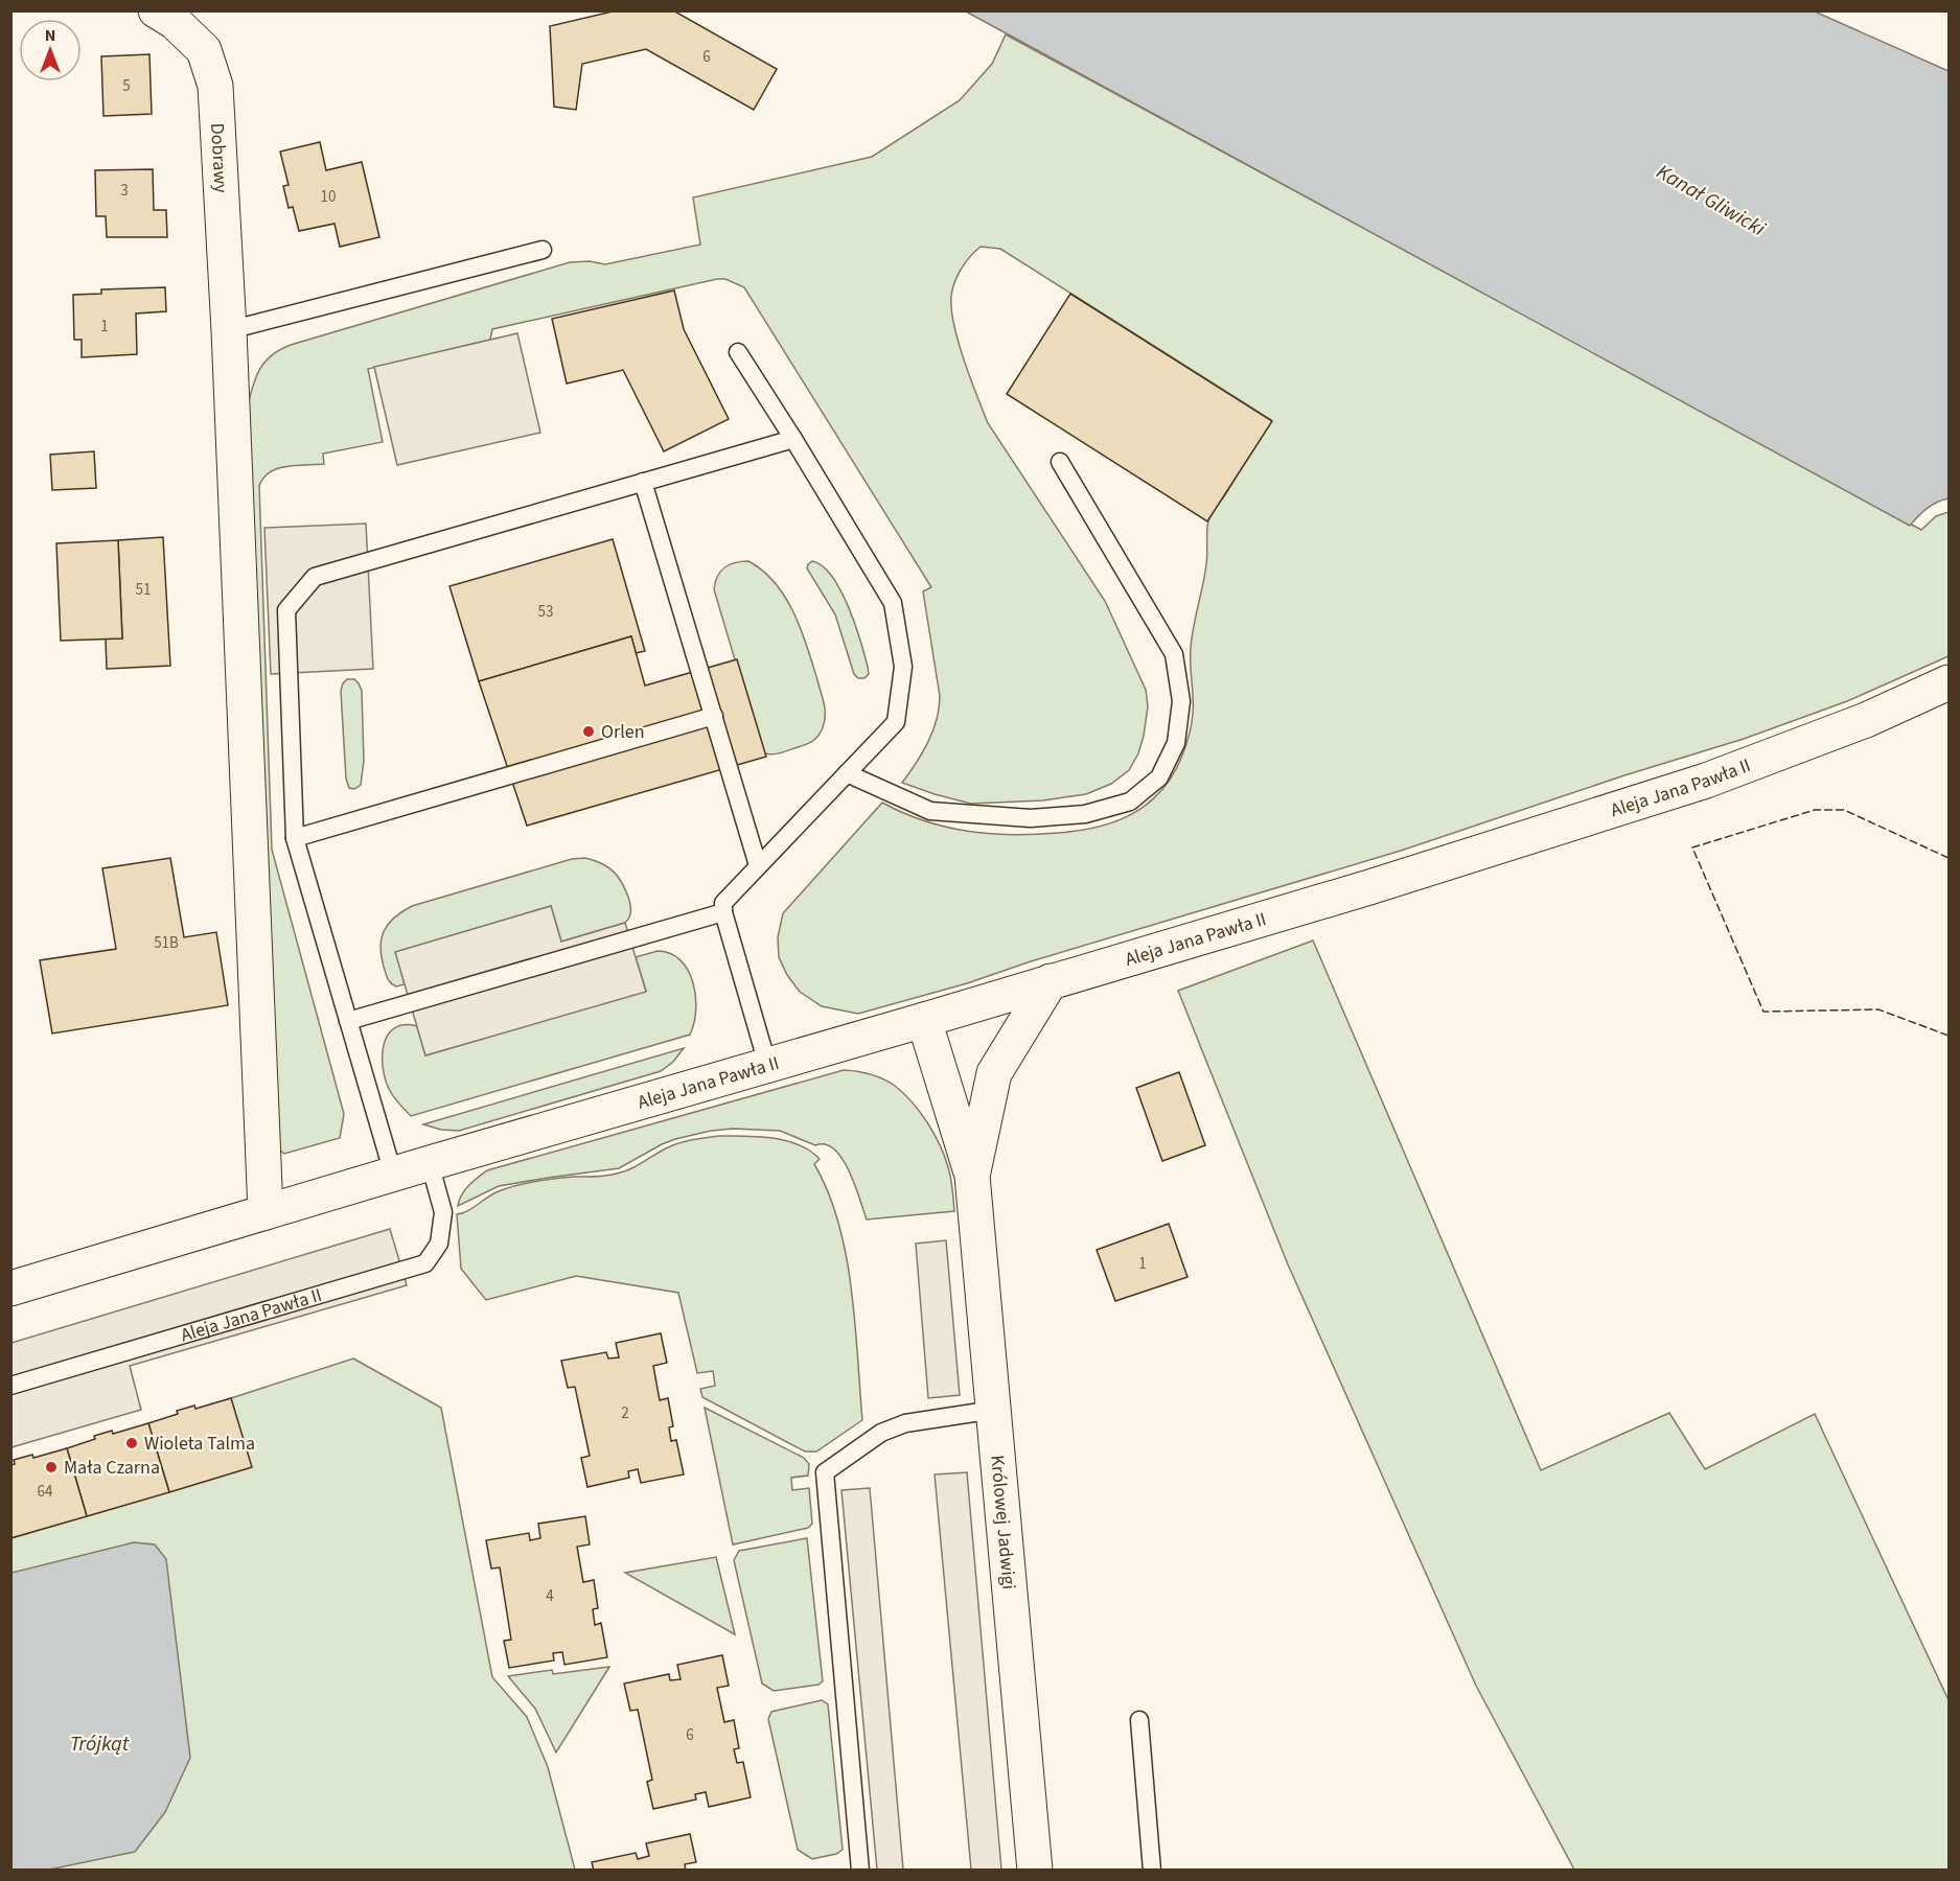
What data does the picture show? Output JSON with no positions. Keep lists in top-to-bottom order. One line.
{"streets":{"street":["Dobrawy","Aleja Jana Pawła II","Królowej Jadwigi"]},"crossings":[["Dobrawy","Aleja Jana Pawła II"],["Aleja Jana Pawła II","Królowej Jadwigi"]],"water":["Kanał Gliwicki","Trójkąt"],"places":["Orlen","Wioleta Talma","Mała Czarna"],"house_numbers":["6","5","3","10","1","51","53","51B","1","2","64","4","6"],"north":"top"}
